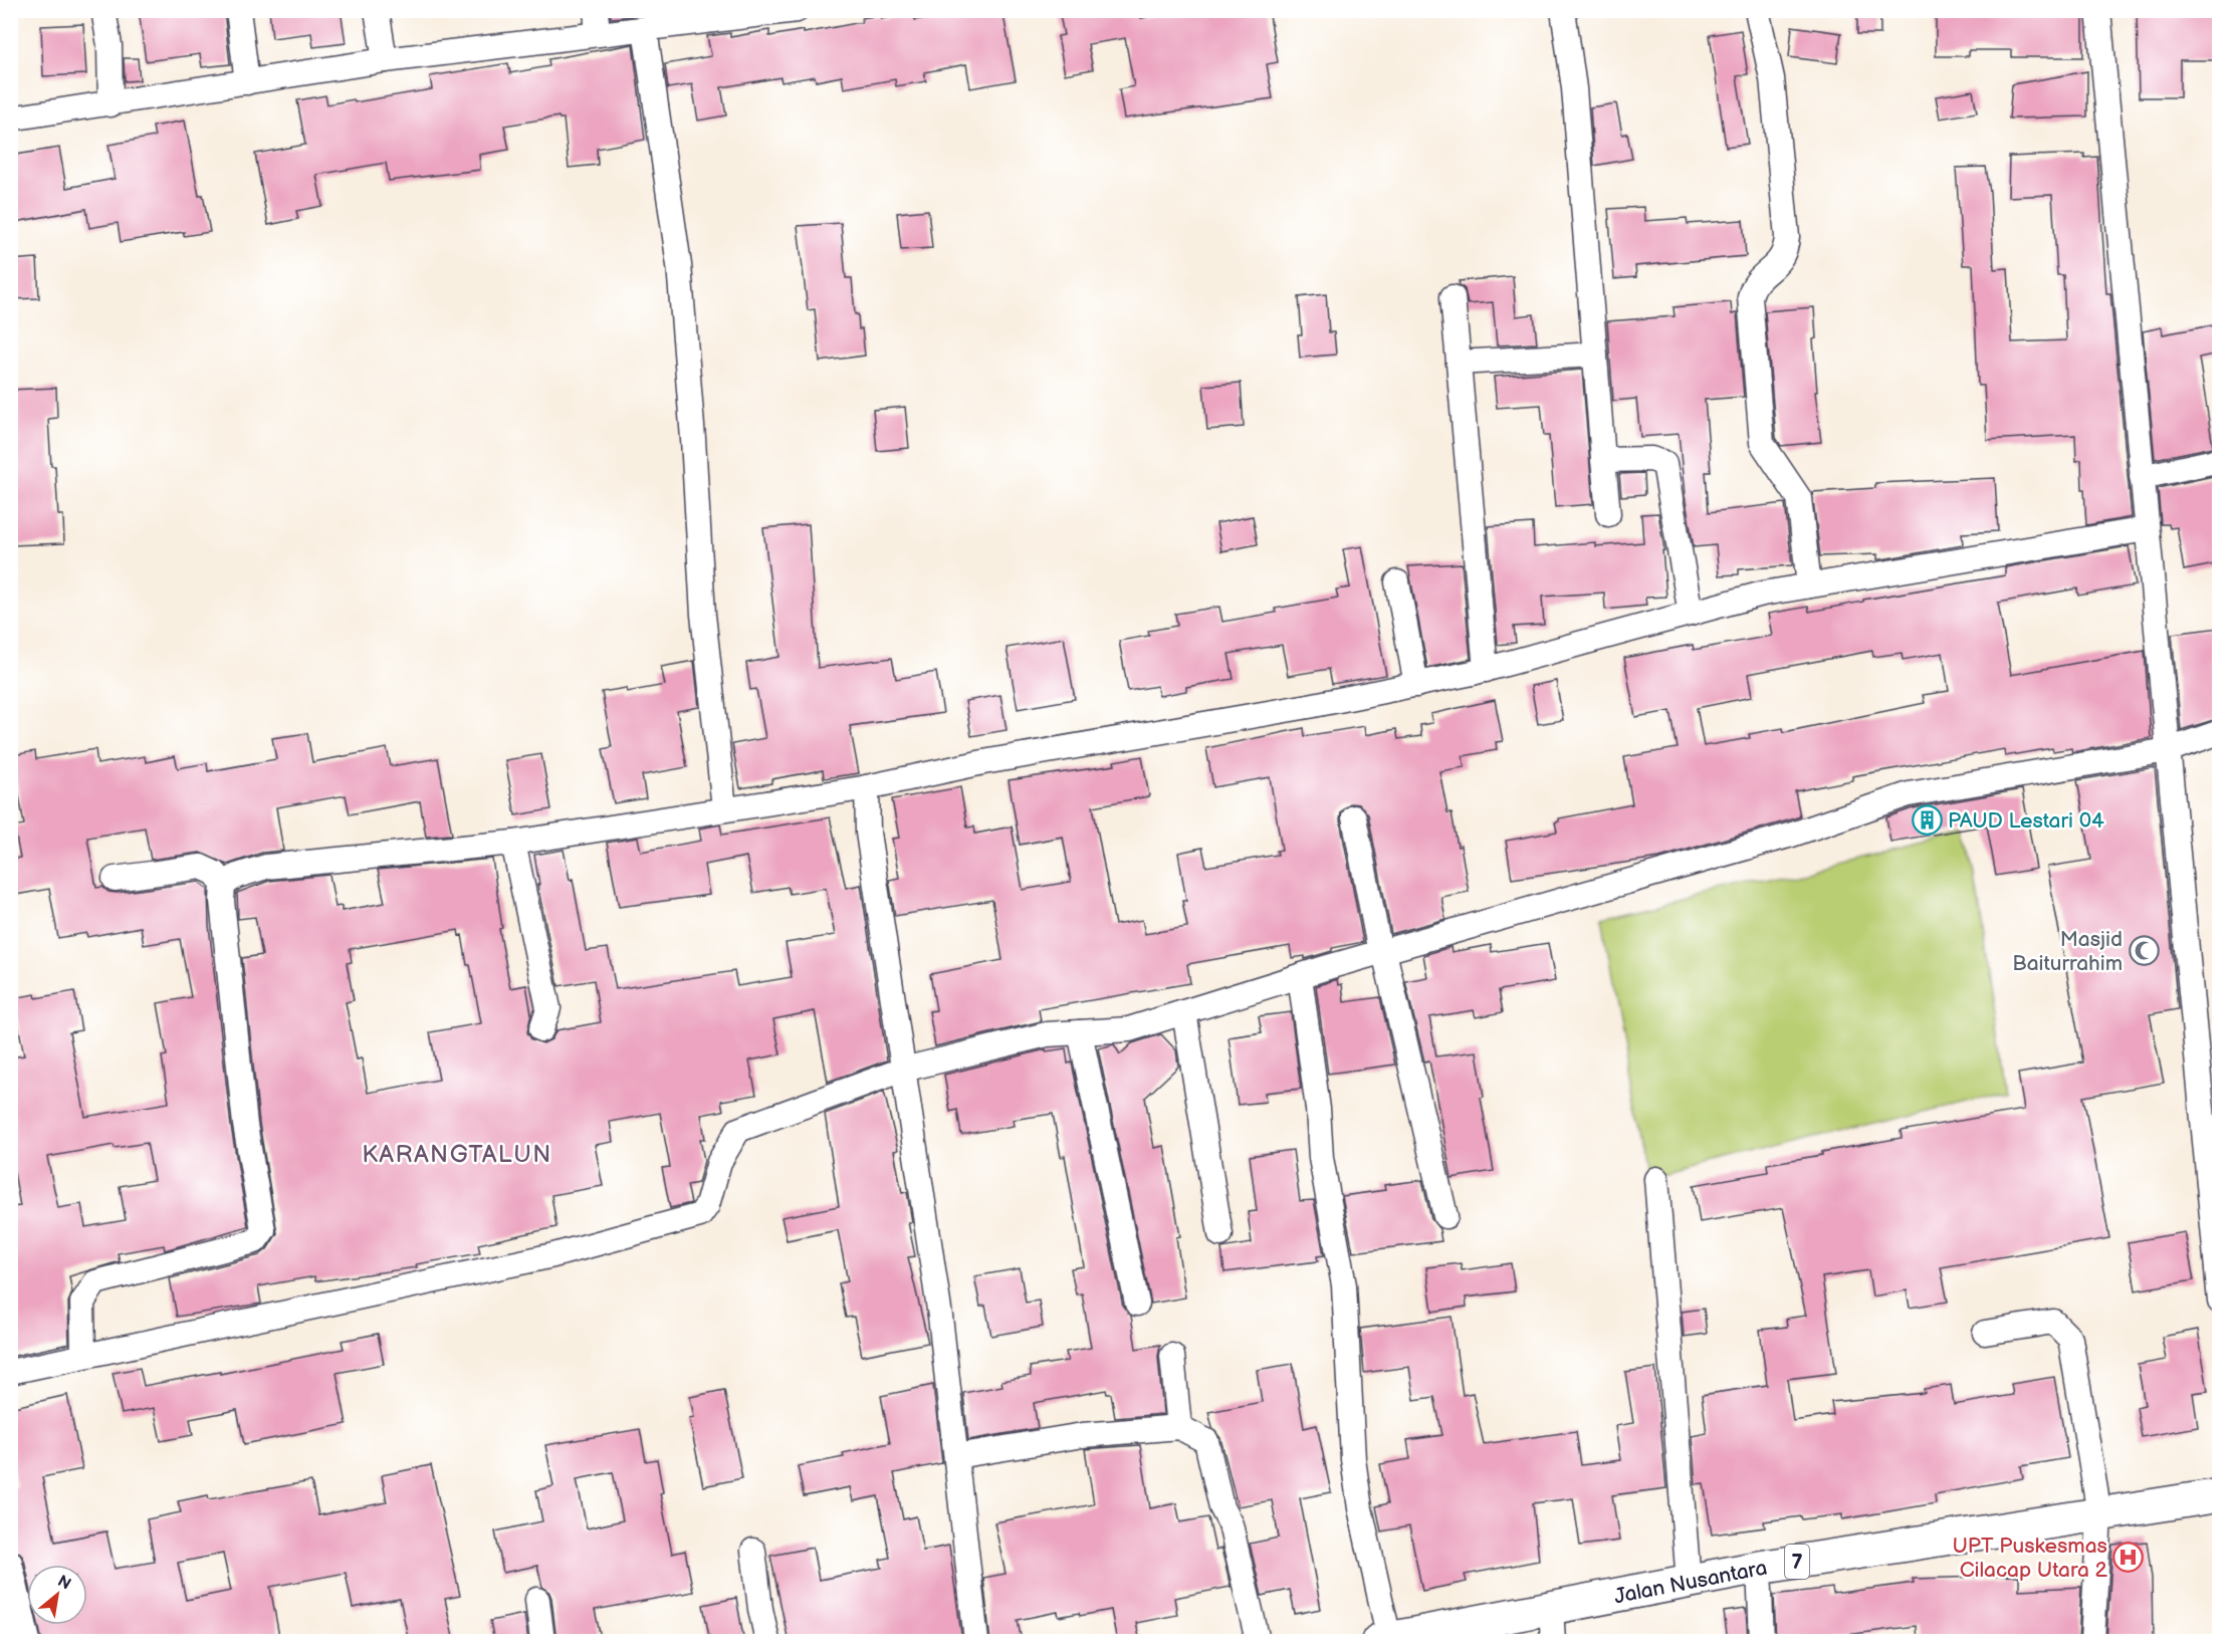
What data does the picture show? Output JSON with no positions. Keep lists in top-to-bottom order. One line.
{"streets":{"highway":["7","Jalan Nusantara"]},"districts":["KARANGTALUN"],"places":{"building":["PAUD Lestari 04"],"mosque":["Masjid Baiturrahim"],"hospital":["UPT Puskesmas Cilacap Utara 2"]},"north":"top right"}
